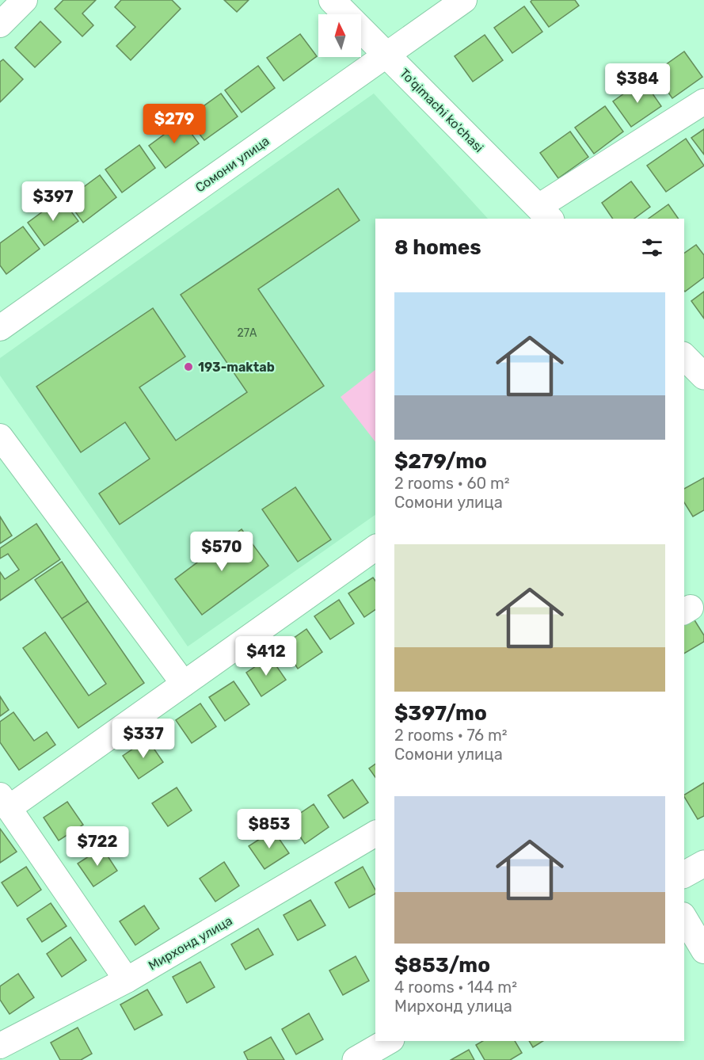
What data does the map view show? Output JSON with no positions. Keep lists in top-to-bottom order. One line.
{"streets":{"main road":["To'qimachi ko'chasi"],"street":["Сомони улица","Мирхонд улица"]},"crossings":[["To'qimachi ko'chasi","Сомони улица"]],"places":["193-maktab"],"house_numbers":["27А"],"north":"top","page":{"price":["$384","$279","$397","$570","$412","$337","$853","$722"],"heading":"8 homes","list":[{"name":"$279/mo","note":"2 rooms · 60 m² · Сомони улица"},{"name":"$397/mo","note":"2 rooms · 76 m² · Сомони улица"},{"name":"$853/mo","note":"4 rooms · 144 m² · Мирхонд улица"}]}}
